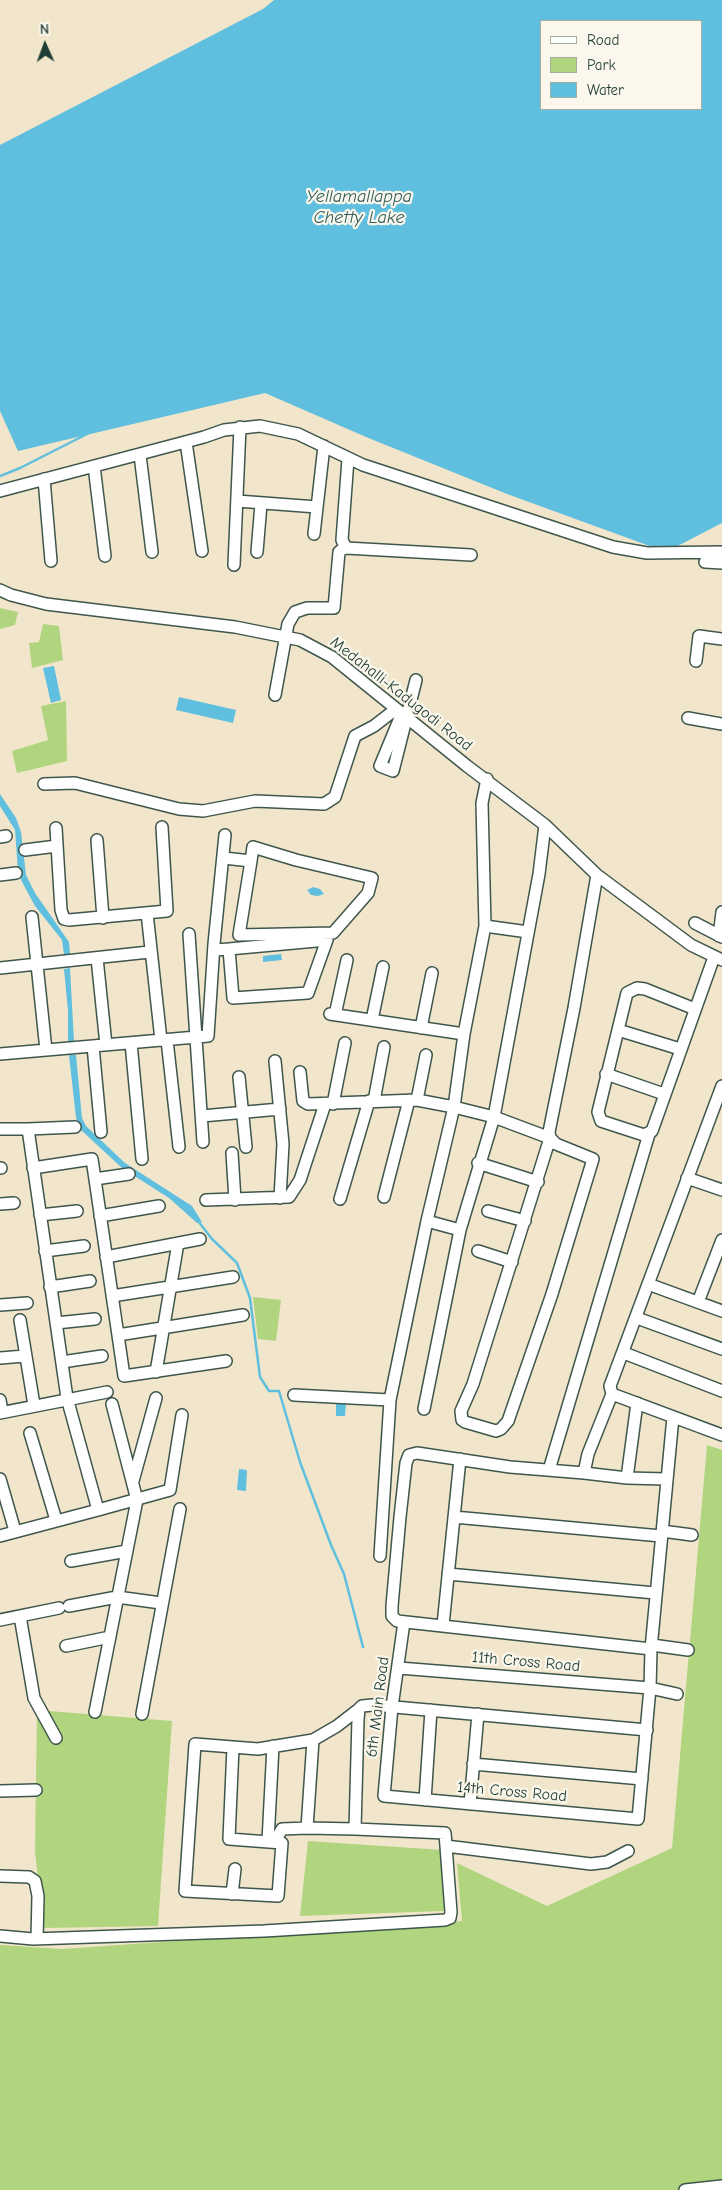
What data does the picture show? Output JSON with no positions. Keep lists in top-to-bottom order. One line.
{"streets":{"street":["Medahalli-Kadugodi Road","11th Cross Road","6th Main Road","14th Cross Road"]},"crossings":[["11th Cross Road","6th Main Road"],["6th Main Road","14th Cross Road"]],"water":["Yellamallappa Chetty Lake"],"legend":["Road","Park","Water"],"north":"top"}
